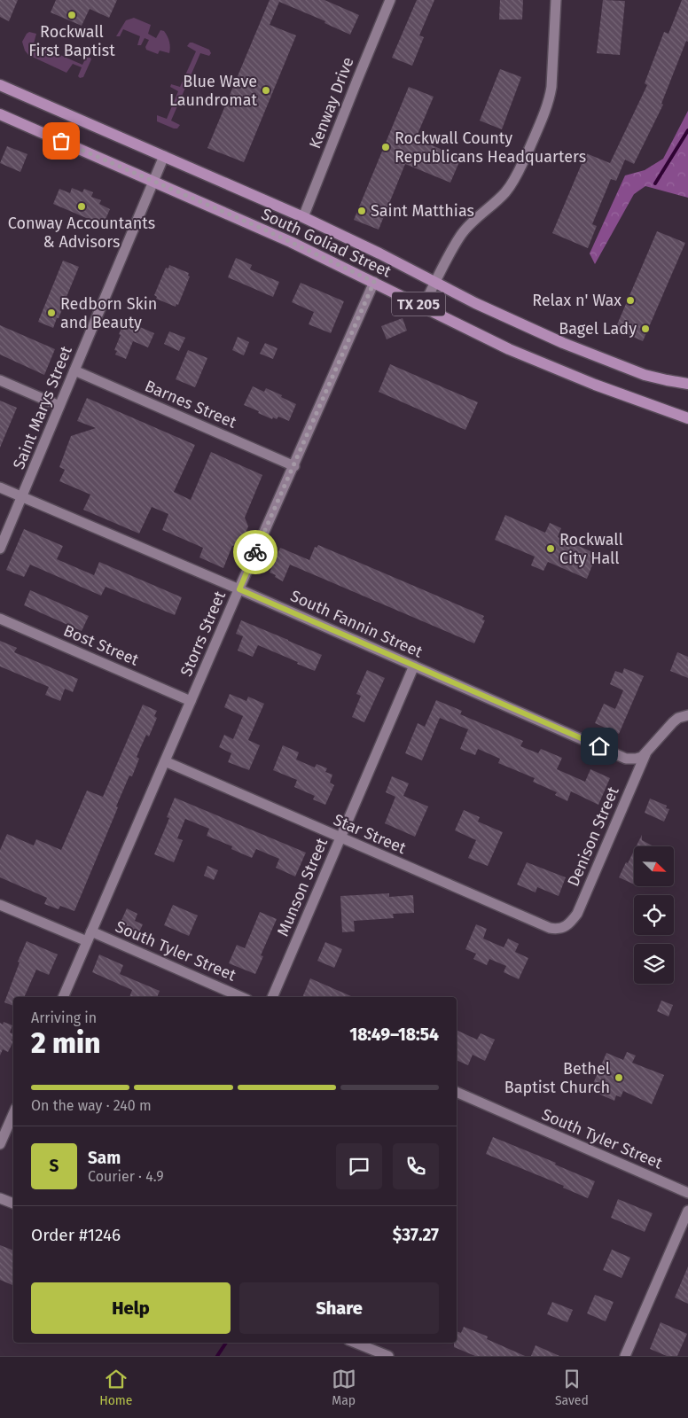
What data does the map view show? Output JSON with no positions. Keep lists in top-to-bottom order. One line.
{"streets":{"main road":["South Goliad Street","TX 205"],"street":["Kenway Drive","Barnes Street","Saint Marys Street","South Fannin Street","Storrs Street","Bost Street","Star Street","Denison Street","Munson Street","South Tyler Street"]},"crossings":[["Kenway Drive","South Goliad Street"],["South Goliad Street","Saint Marys Street"],["South Goliad Street","Storrs Street"],["Barnes Street","Saint Marys Street"],["Barnes Street","Storrs Street"],["Saint Marys Street","South Fannin Street"],["South Fannin Street","Storrs Street"],["South Fannin Street","Denison Street"],["South Fannin Street","Munson Street"],["Storrs Street","Bost Street"],["Storrs Street","Star Street"],["Storrs Street","South Tyler Street"],["Star Street","Denison Street"],["Star Street","Munson Street"]],"places":["Rockwall First Baptist","Blue Wave Laundromat","Rockwall County Republicans Headquarters","Conway Accountants & Advisors","Saint Matthias","Relax n' Wax","Redborn Skin and Beauty","Bagel Lady","Rockwall City Hall","Bethel Baptist Church"],"north":"bottom right","page":{"heading":["2 min","Arriving in","18:49–18:54"],"panel":["Sam","Courier · 4.9","Order #1246","$37.27"],"bar":"On the way · 240 m","round":"S","buttons":["Help","Share"],"tabs":["Home","Map","Saved"]}}
